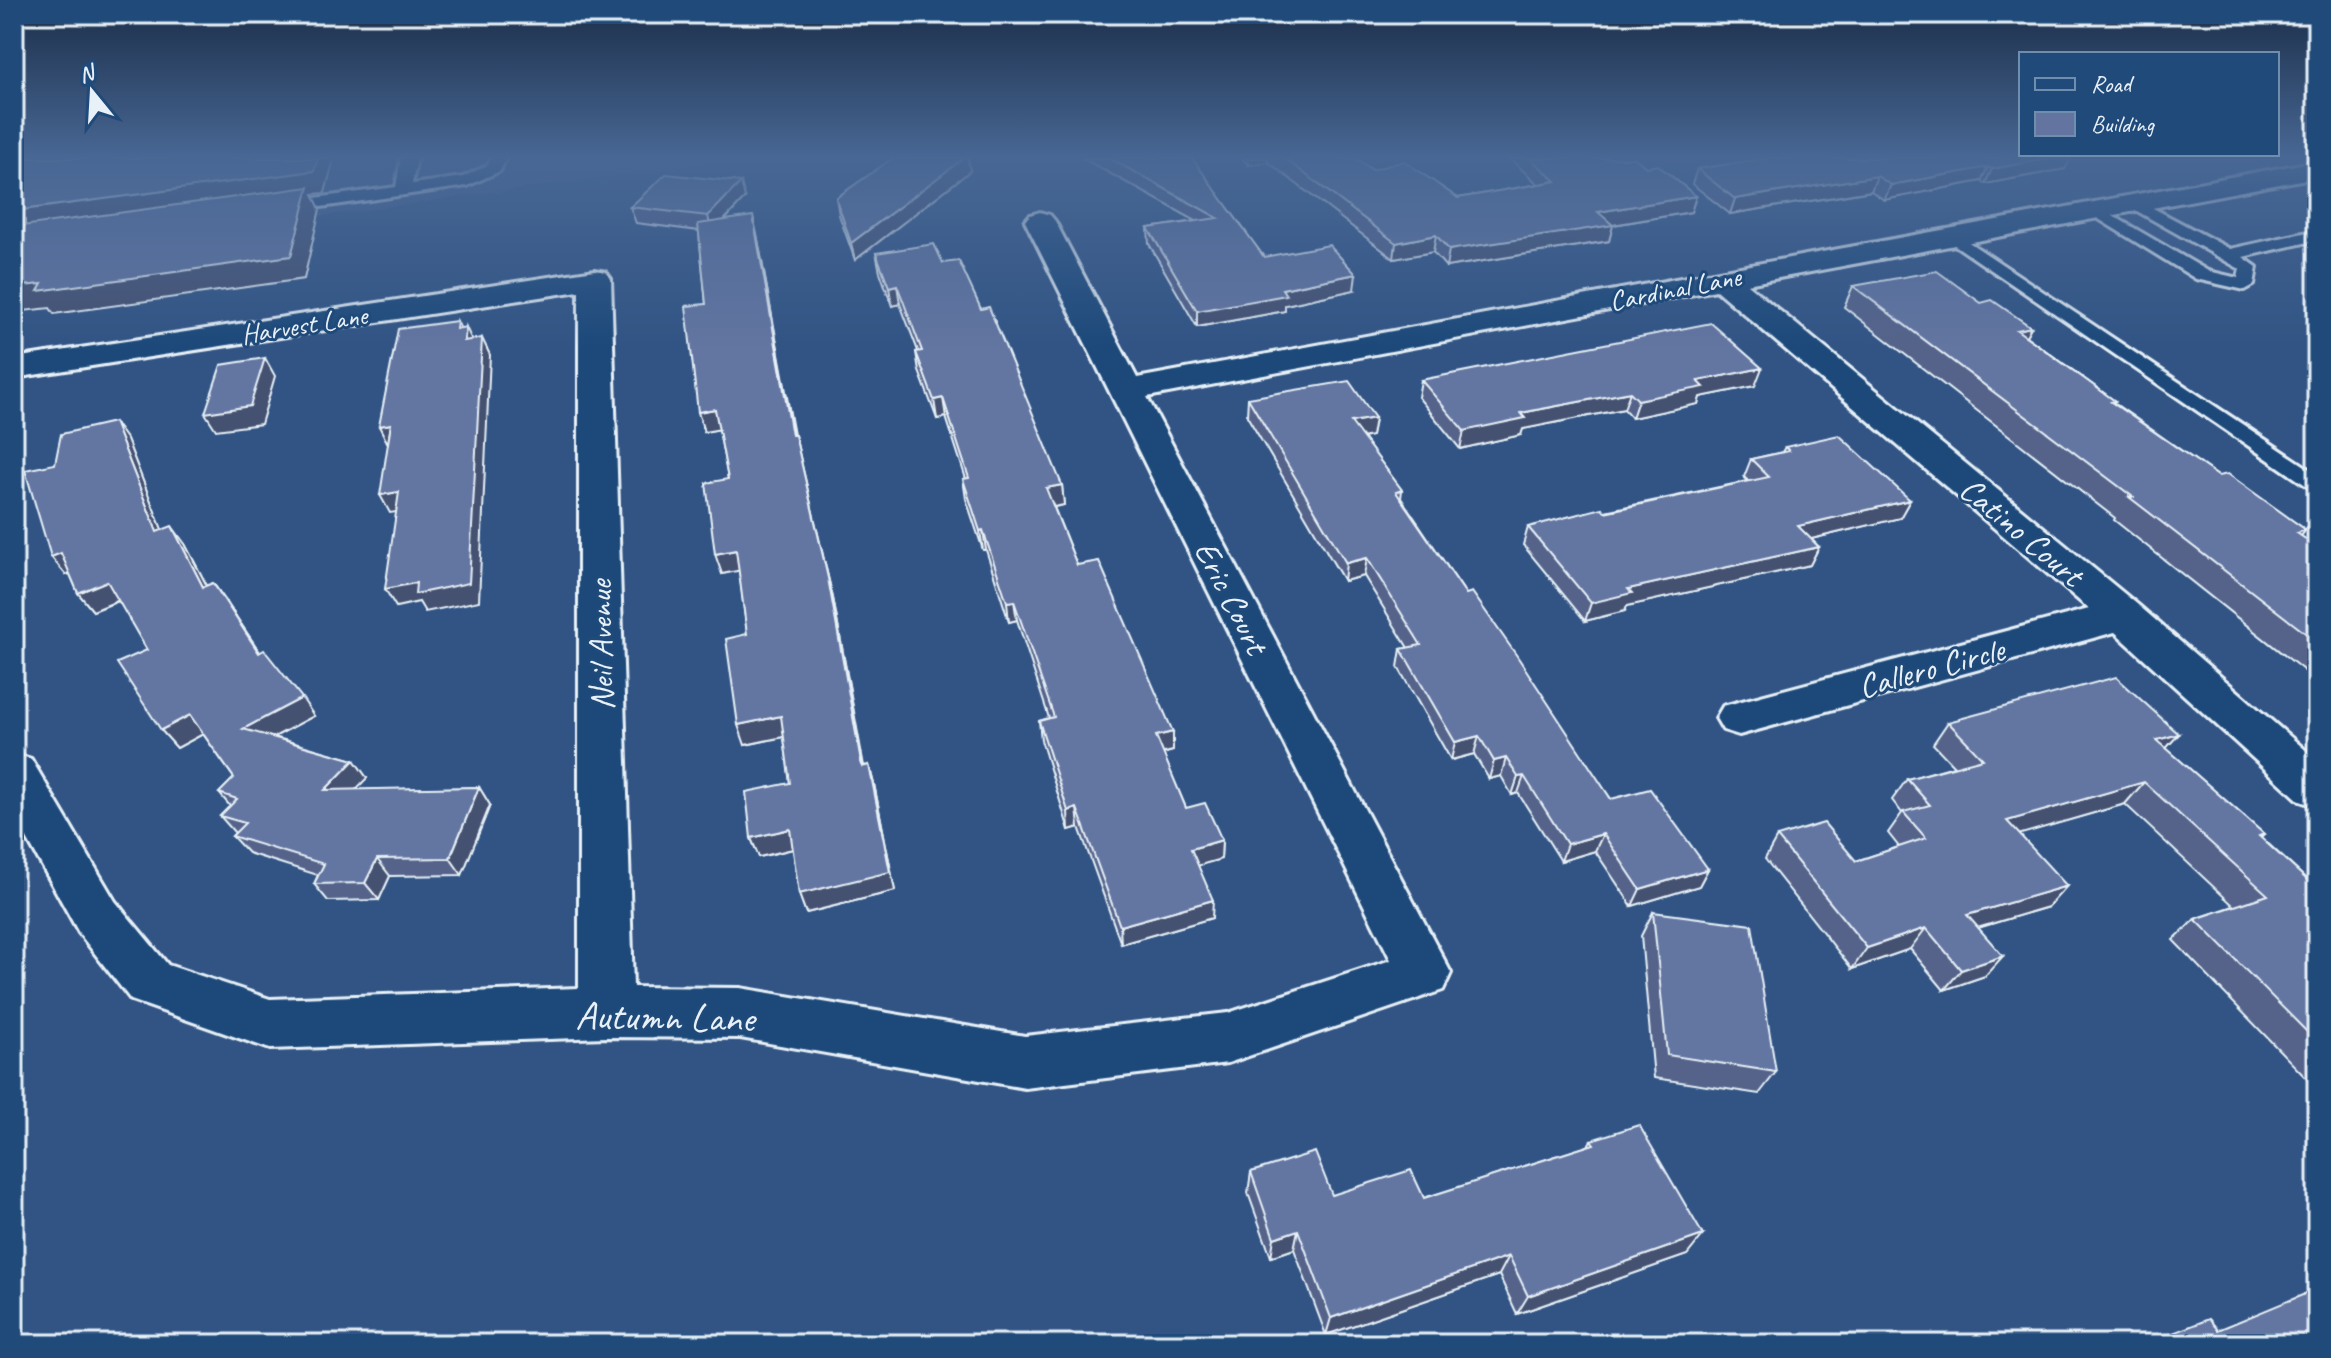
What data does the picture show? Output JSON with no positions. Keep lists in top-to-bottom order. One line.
{"streets":{"street":["Cardinal Lane","Harvest Lane","Catino Court","Eric Court","Neil Avenue","Callero Circle","Autumn Lane"]},"crossings":[["Cardinal Lane","Catino Court"],["Cardinal Lane","Eric Court"],["Harvest Lane","Neil Avenue"],["Catino Court","Callero Circle"],["Eric Court","Autumn Lane"],["Neil Avenue","Autumn Lane"]],"legend":["Road","Building"],"north":"top"}
